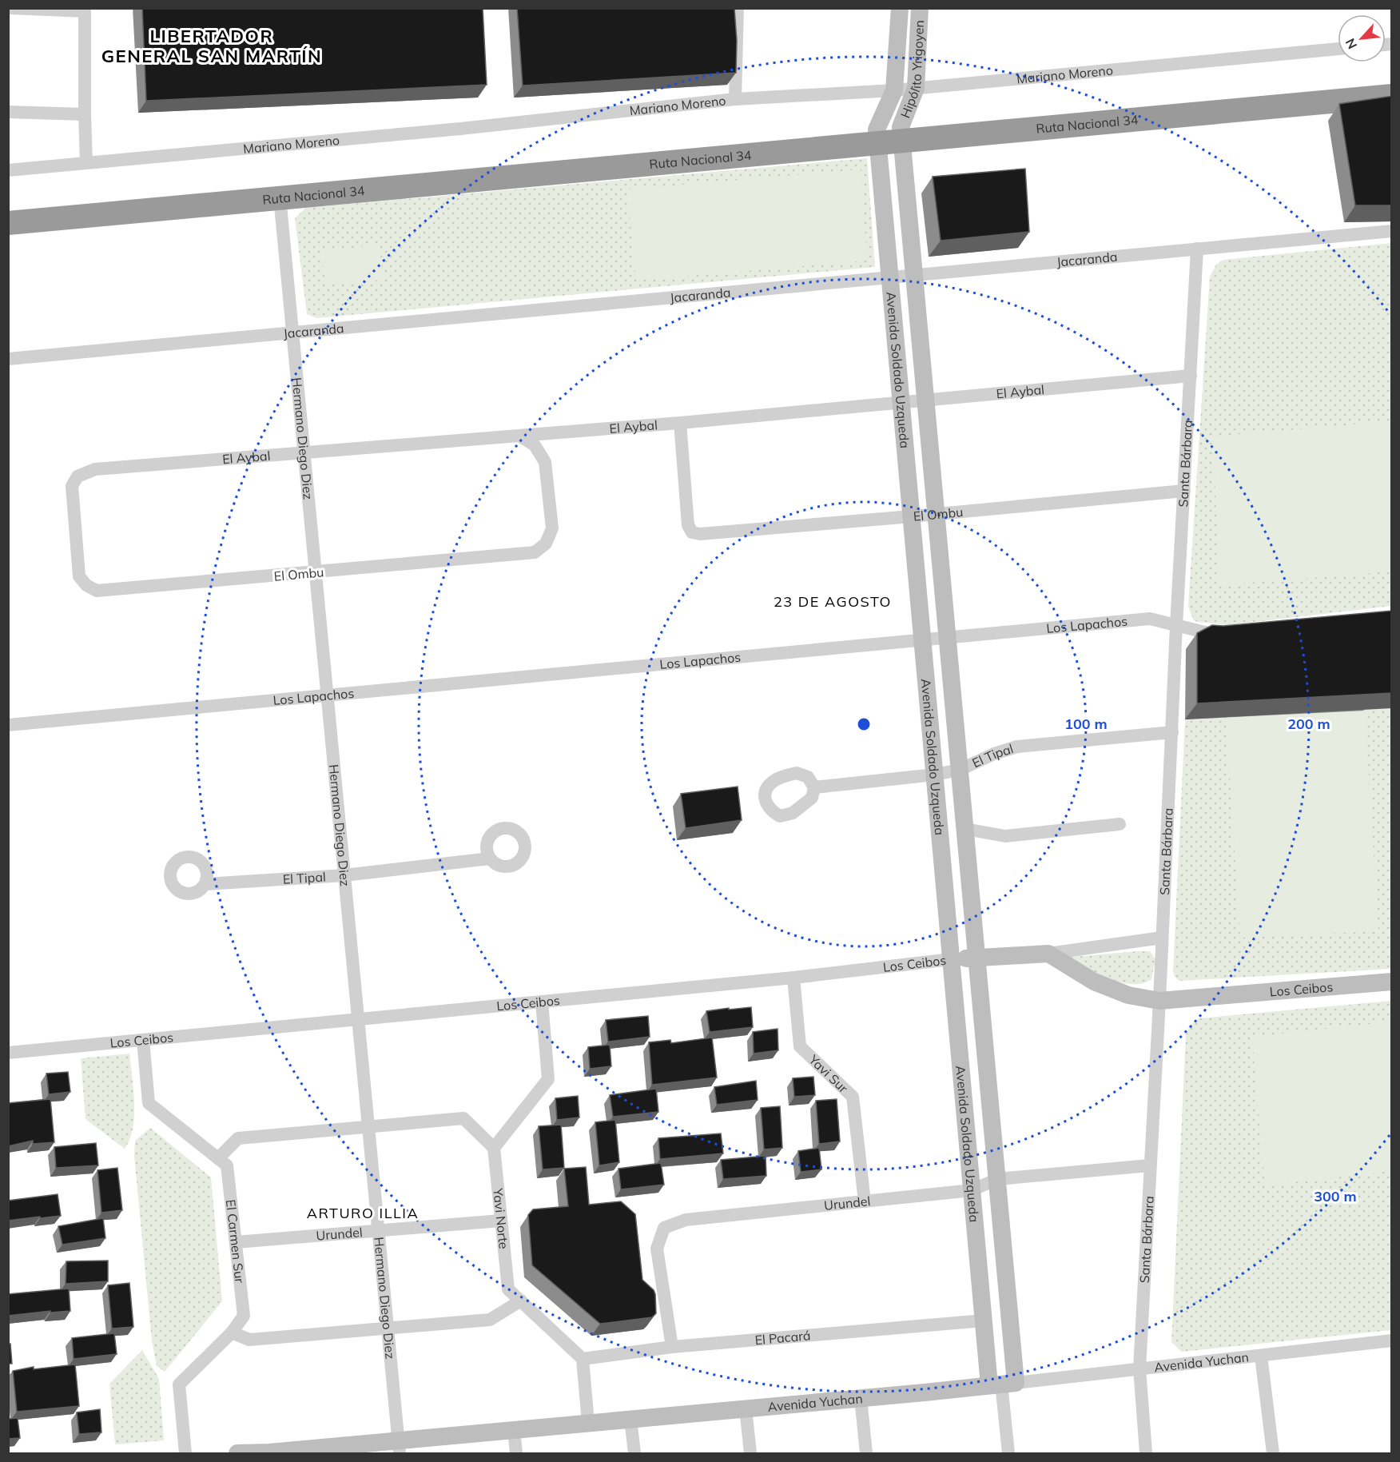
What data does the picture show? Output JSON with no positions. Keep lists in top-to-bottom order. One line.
{"streets":{"highway":["Ruta Nacional 34"],"street":["Hipólito Yrigoyen","Mariano Moreno","Jacaranda","Avenida Soldado Uzqueda","El Aybal","Hermano Diego Diez","Santa Bárbara","El Ombu","Los Lapachos","El Tipal","Los Ceibos","Yavi Sur","Urundel","Yavi Norte","El Carmen Sur","El Pacará","Avenida Yuchan"]},"crossings":[["Hipólito Yrigoyen","Mariano Moreno"],["Hipólito Yrigoyen","Ruta Nacional 34"],["Hipólito Yrigoyen","Avenida Soldado Uzqueda"],["Ruta Nacional 34","Avenida Soldado Uzqueda"],["Ruta Nacional 34","Hermano Diego Diez"],["Jacaranda","Avenida Soldado Uzqueda"],["Jacaranda","Hermano Diego Diez"],["Jacaranda","Santa Bárbara"],["Avenida Soldado Uzqueda","El Aybal"],["Avenida Soldado Uzqueda","El Ombu"],["Avenida Soldado Uzqueda","Los Lapachos"],["Avenida Soldado Uzqueda","El Tipal"],["Avenida Soldado Uzqueda","Los Ceibos"],["Avenida Soldado Uzqueda","Urundel"],["Avenida Soldado Uzqueda","El Pacará"],["Avenida Soldado Uzqueda","Avenida Yuchan"],["El Aybal","Hermano Diego Diez"],["El Aybal","Santa Bárbara"],["El Aybal","El Ombu"],["Hermano Diego Diez","El Ombu"],["Hermano Diego Diez","Los Lapachos"],["Hermano Diego Diez","El Tipal"],["Hermano Diego Diez","Los Ceibos"],["Hermano Diego Diez","Urundel"],["Hermano Diego Diez","Avenida Yuchan"],["Santa Bárbara","El Ombu"],["Santa Bárbara","Los Lapachos"],["Santa Bárbara","El Tipal"],["Santa Bárbara","Los Ceibos"],["Santa Bárbara","Urundel"],["Santa Bárbara","Avenida Yuchan"],["Los Ceibos","Yavi Sur"],["Los Ceibos","El Carmen Sur"],["Yavi Sur","Urundel"],["Urundel","Yavi Norte"],["Urundel","El Carmen Sur"],["Urundel","El Pacará"],["Yavi Norte","El Pacará"]],"districts":["LIBERTADOR GENERAL SAN MARTÍN","23 DE AGOSTO","ARTURO ILLIA"],"north":"bottom left","rings":["100 m","200 m","300 m"]}
